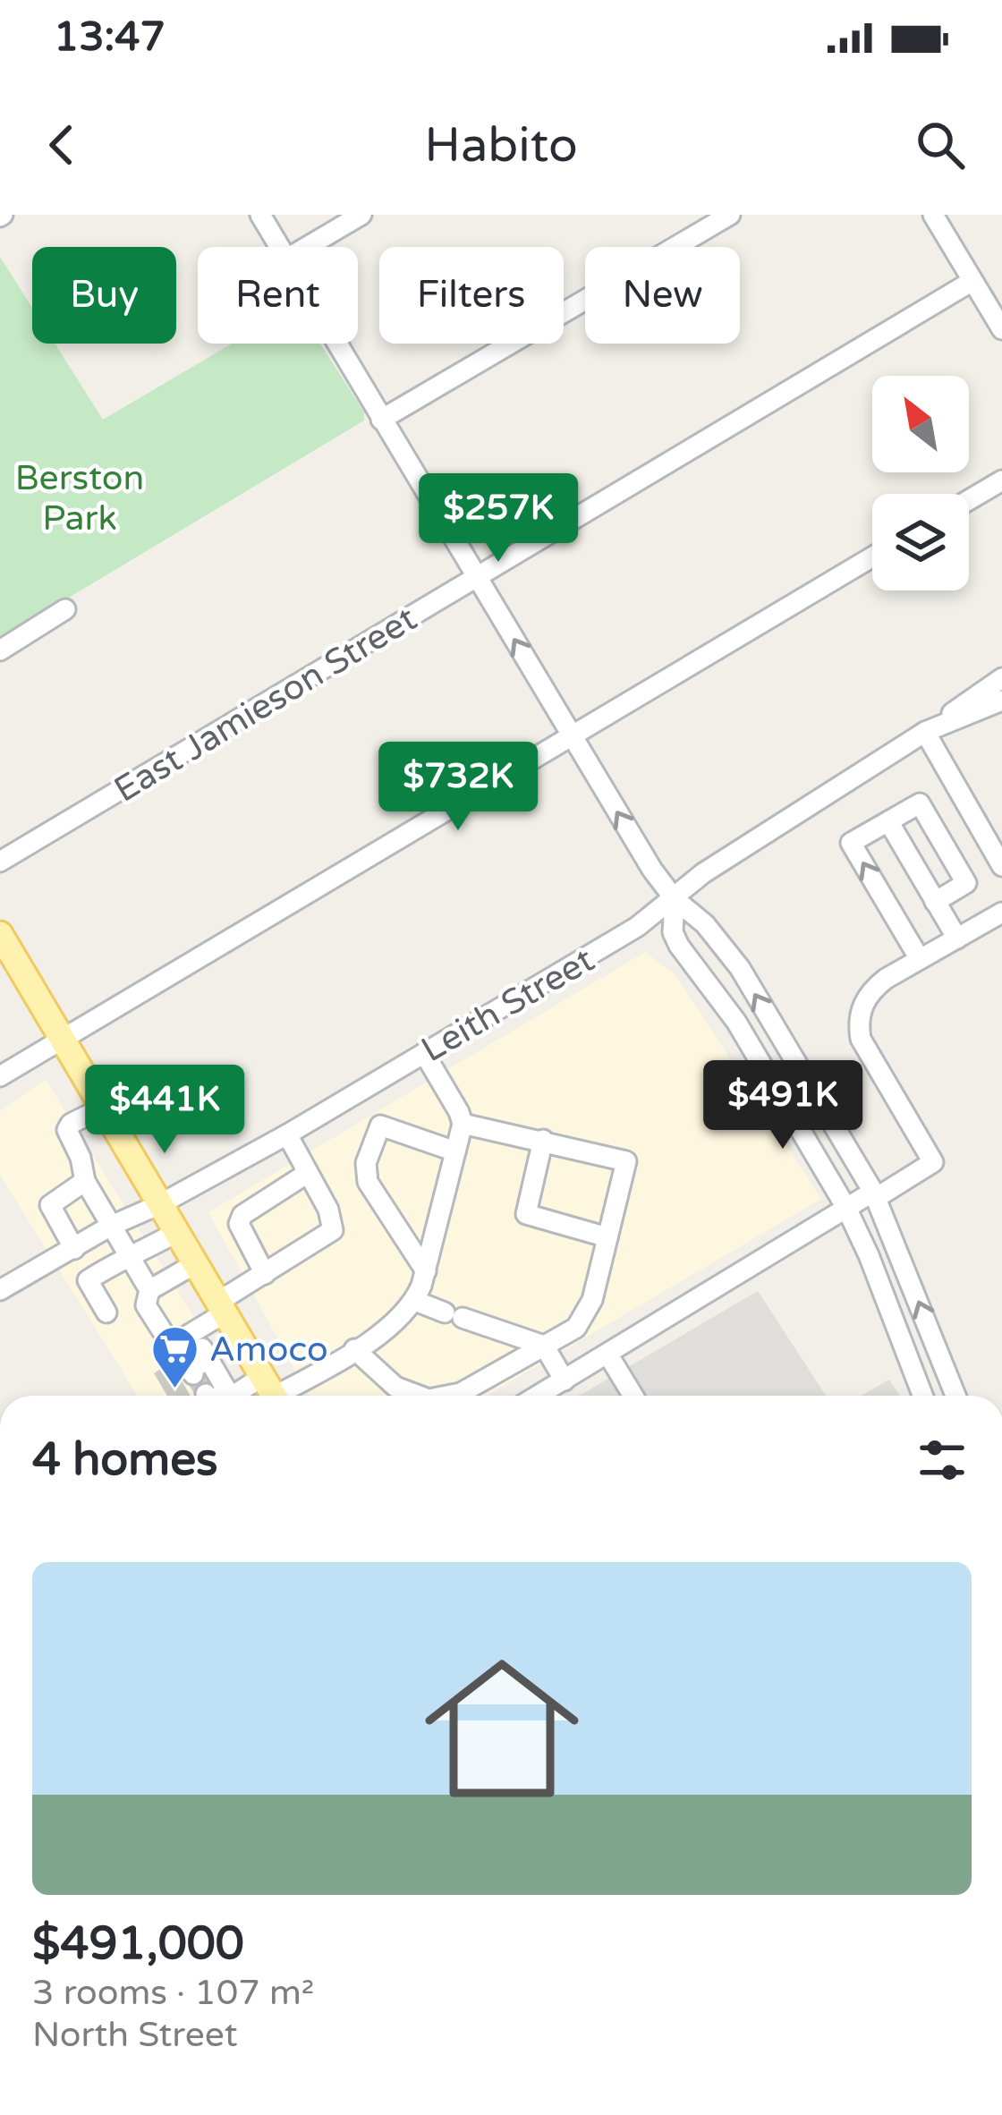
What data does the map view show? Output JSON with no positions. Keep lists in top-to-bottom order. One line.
{"streets":{"street":["East Jamieson Street","Leith Street"]},"parks":["Berston Park"],"places":{"supermarket":["Amoco"]},"north":"top left","page":{"status":"13:47","header":"Habito","chip":["Buy","Rent","Filters","New"],"price":["$257K","$732K","$491K","$441K"],"heading":"4 homes","list":[{"name":"$491,000","note":"3 rooms · 107 m² · North Street"}]}}
